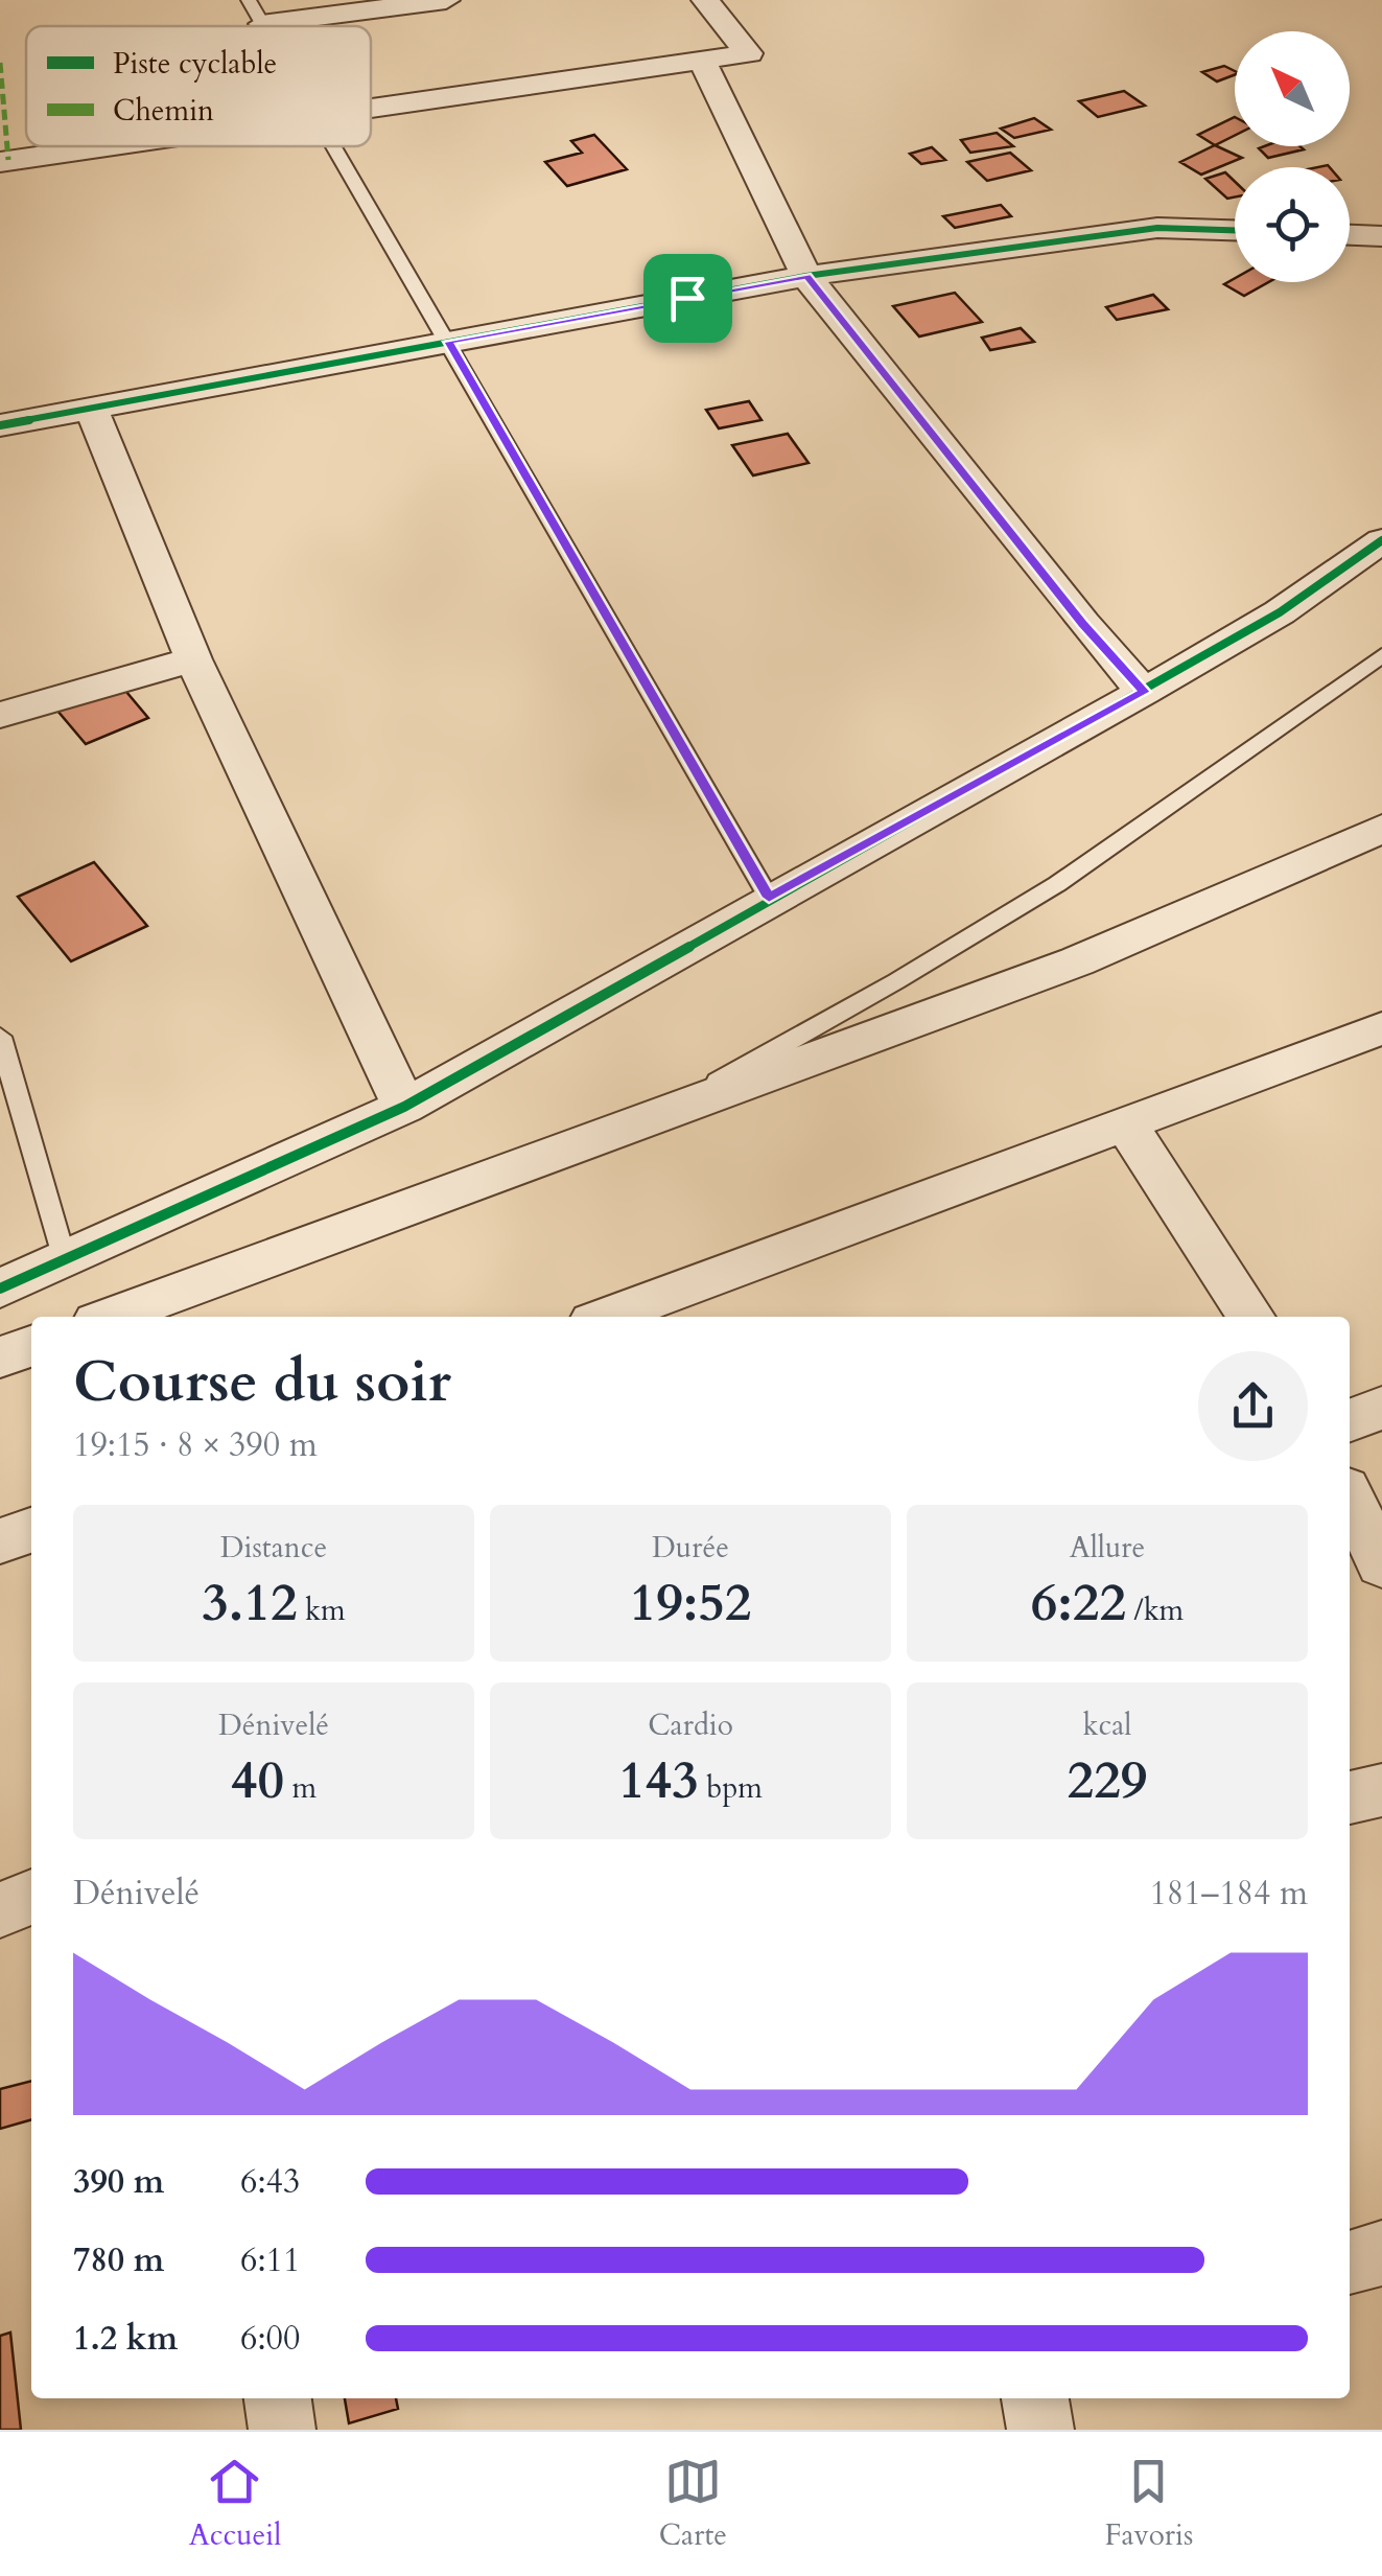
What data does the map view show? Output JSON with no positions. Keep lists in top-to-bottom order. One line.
{"legend":["Piste cyclable","Chemin"],"north":"top left","page":{"heading":["Course du soir","19:15 · 8 × 390 m"],"stats":[["Distance","3.12 km"],["Durée","19:52"],["Allure","6:22 /km"],["Dénivelé","40 m"],["Cardio","143 bpm"],["kcal","229"]],"chart":["Dénivelé","181–184 m"],"list":[{"name":"390 m","note":"6:43"},{"name":"780 m","note":"6:11"},{"name":"1.2 km","note":"6:00"}],"tabs":["Accueil","Carte","Favoris"]}}
